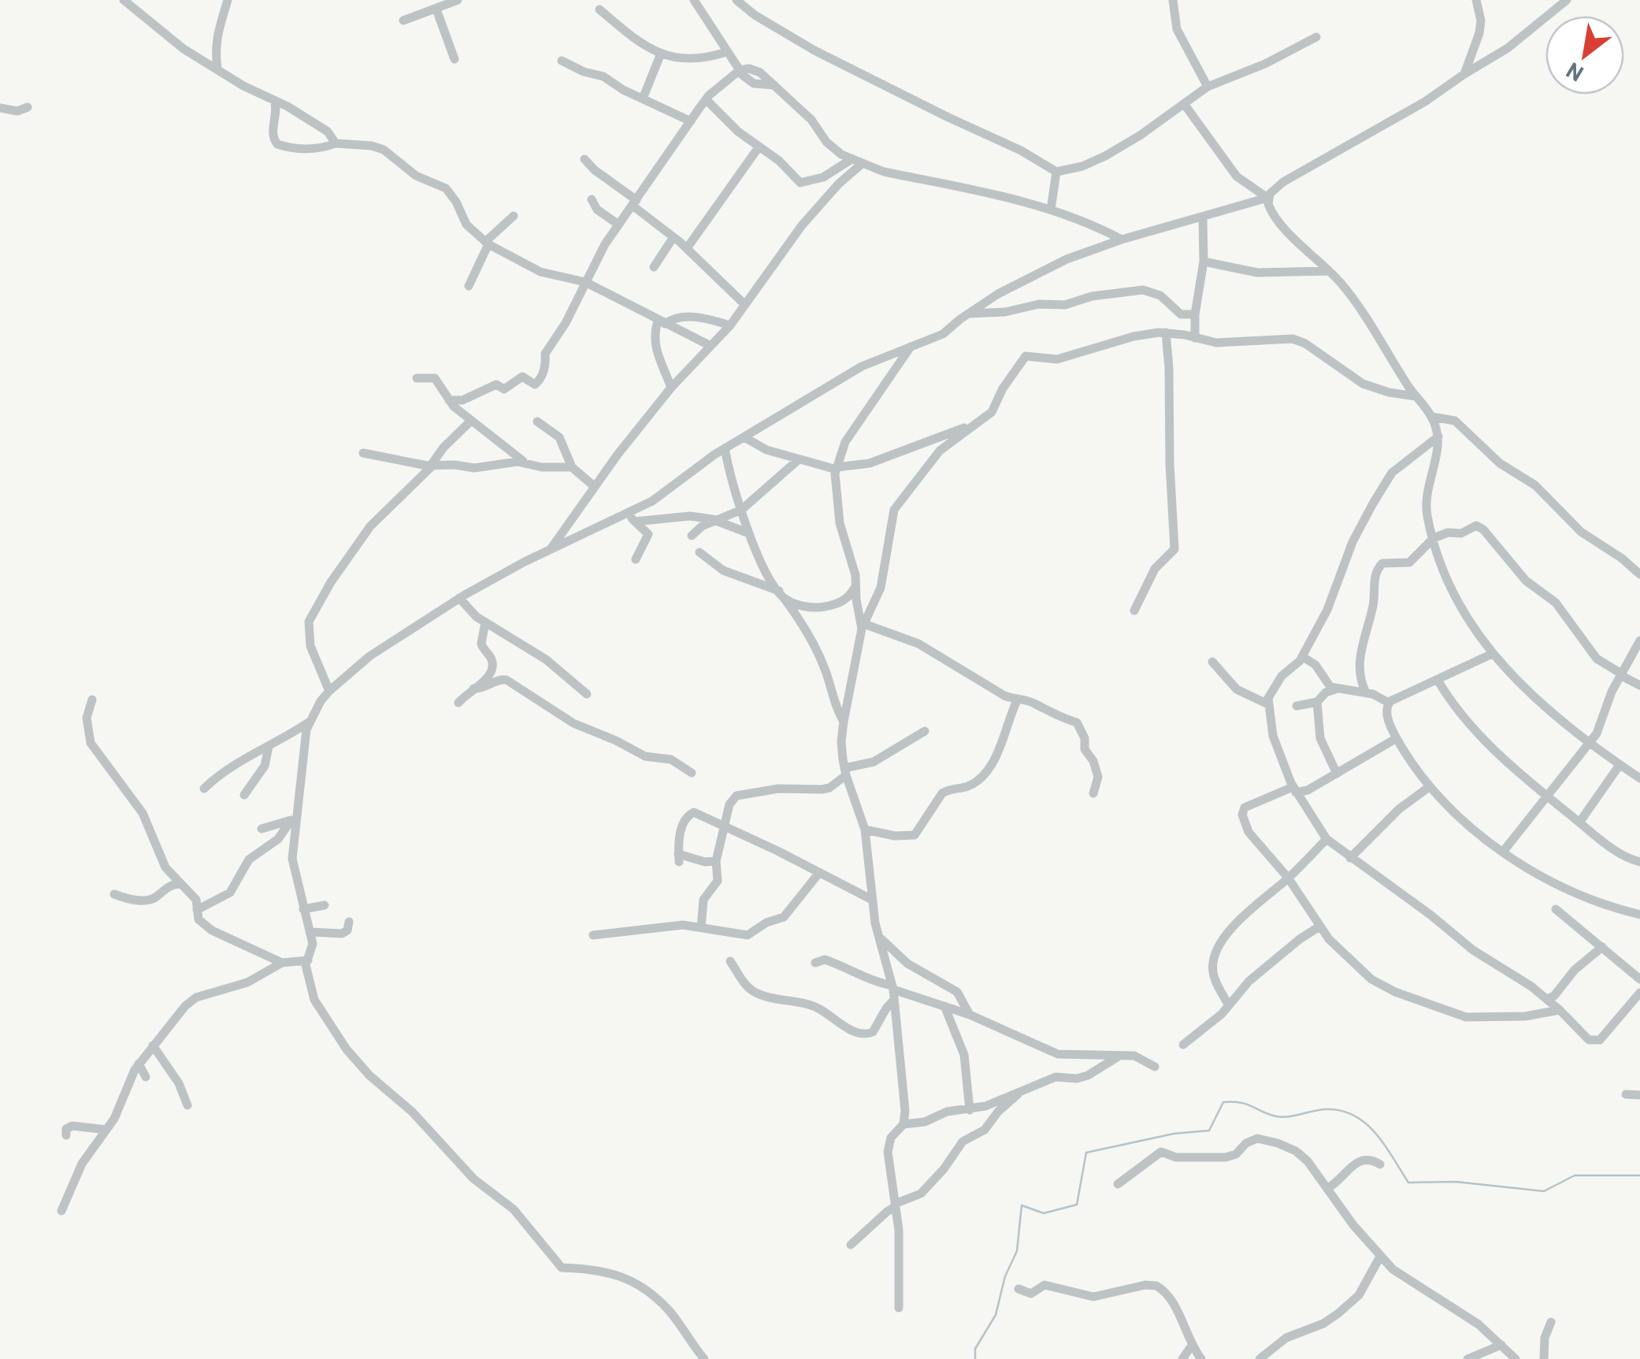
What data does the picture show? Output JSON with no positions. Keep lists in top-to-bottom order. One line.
{"north":"bottom left"}
